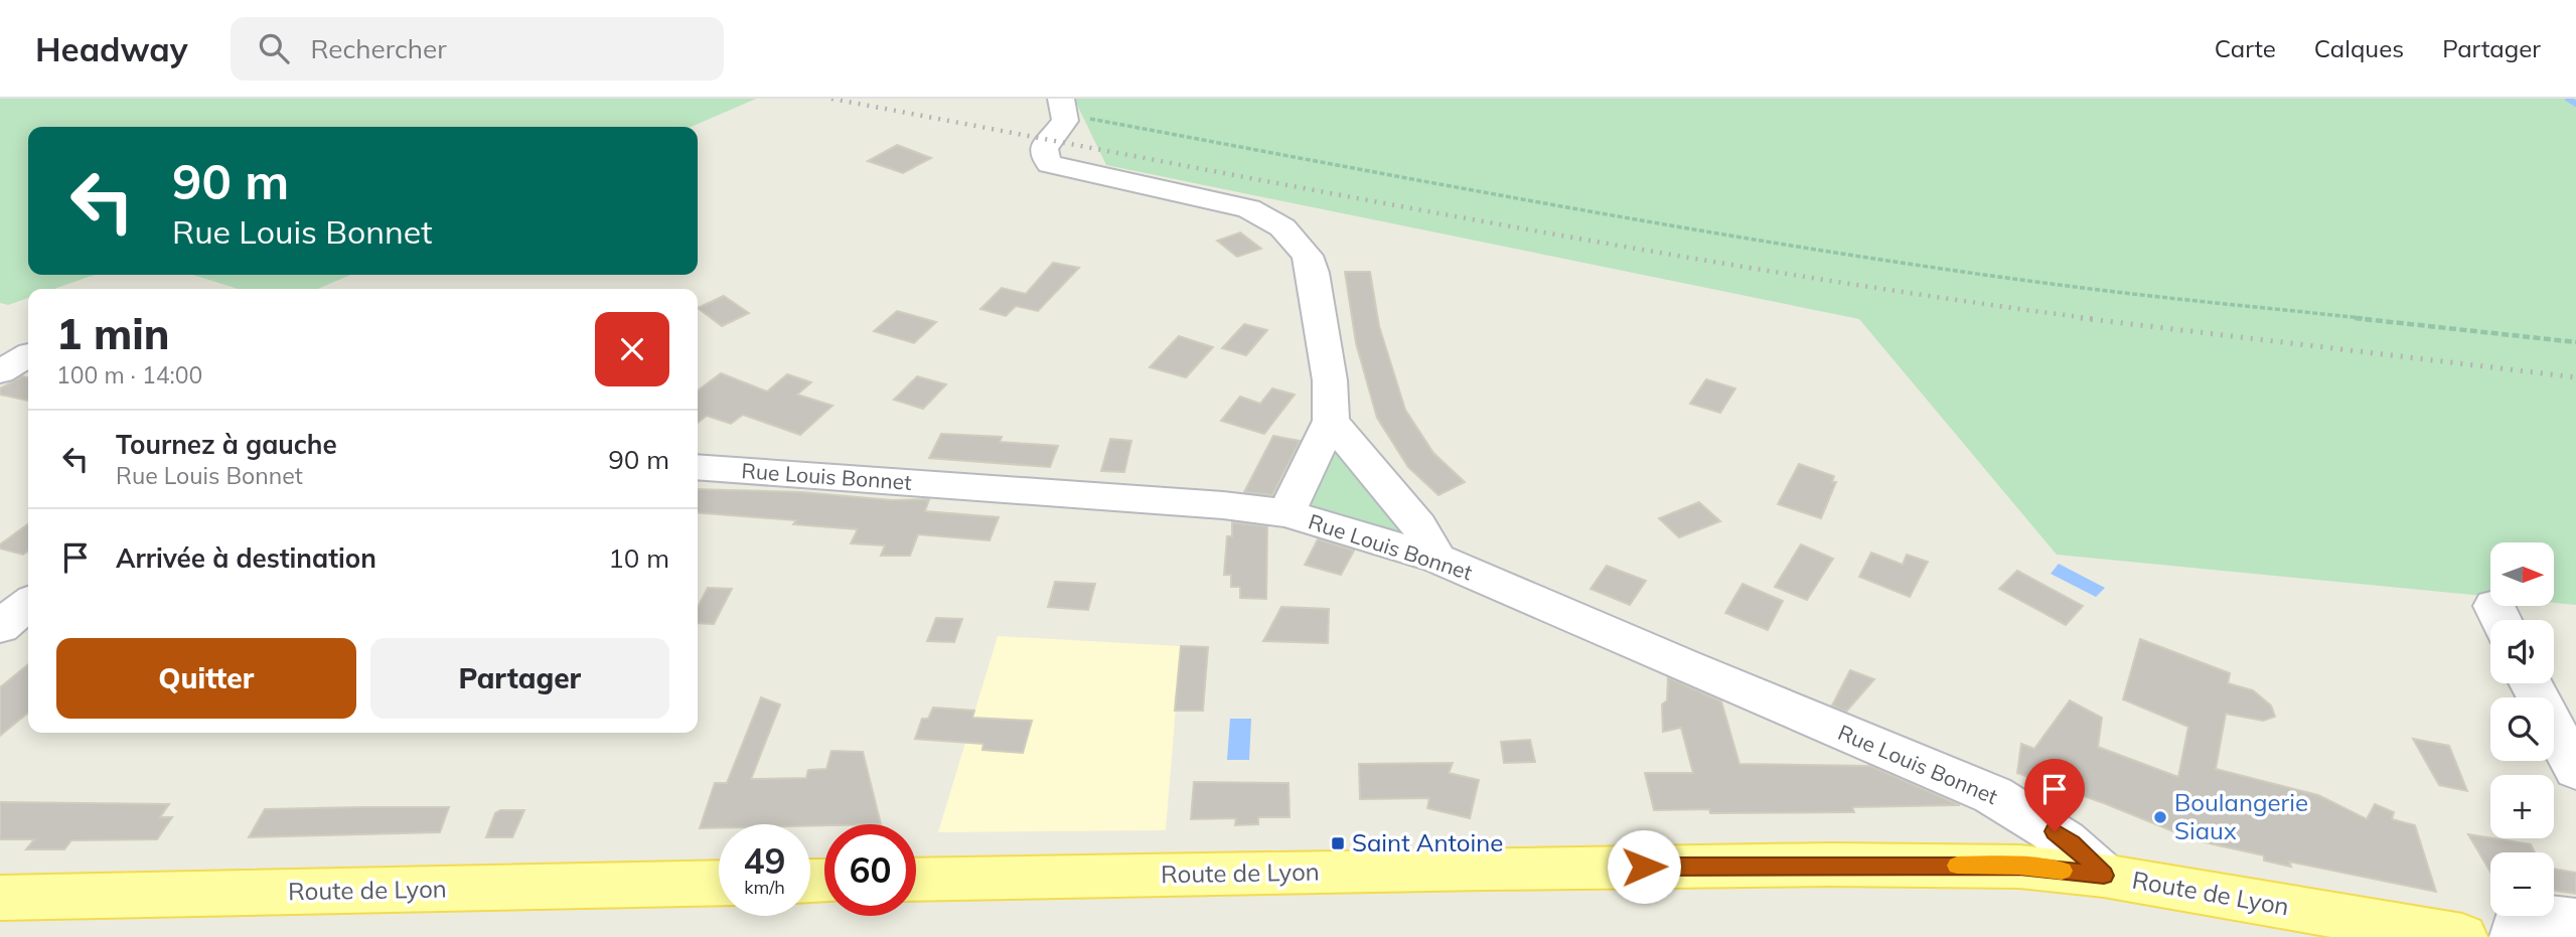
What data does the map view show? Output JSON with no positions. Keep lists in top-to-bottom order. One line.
{"streets":{"main road":["Route de Lyon"],"street":["Rue Louis Bonnet"]},"crossings":[["Rue Louis Bonnet","Route de Lyon"]],"places":{"other":["Boulangerie Siaux"],"transit":["Saint Antoine"]},"north":"right","page":{"header":"Headway","search":"Rechercher","nav":["Carte","Calques","Partager"],"turn":["90 m","Rue Louis Bonnet"],"heading":["1 min","100 m · 14:00"],"list":[{"name":"Tournez à gauche","note":"Rue Louis Bonnet","value":"90 m"},{"name":"Arrivée à destination","value":"10 m"}],"map_buttons":["+","−"],"buttons":["Quitter","Partager"],"speed":"49 km/h","limit":"60"}}
